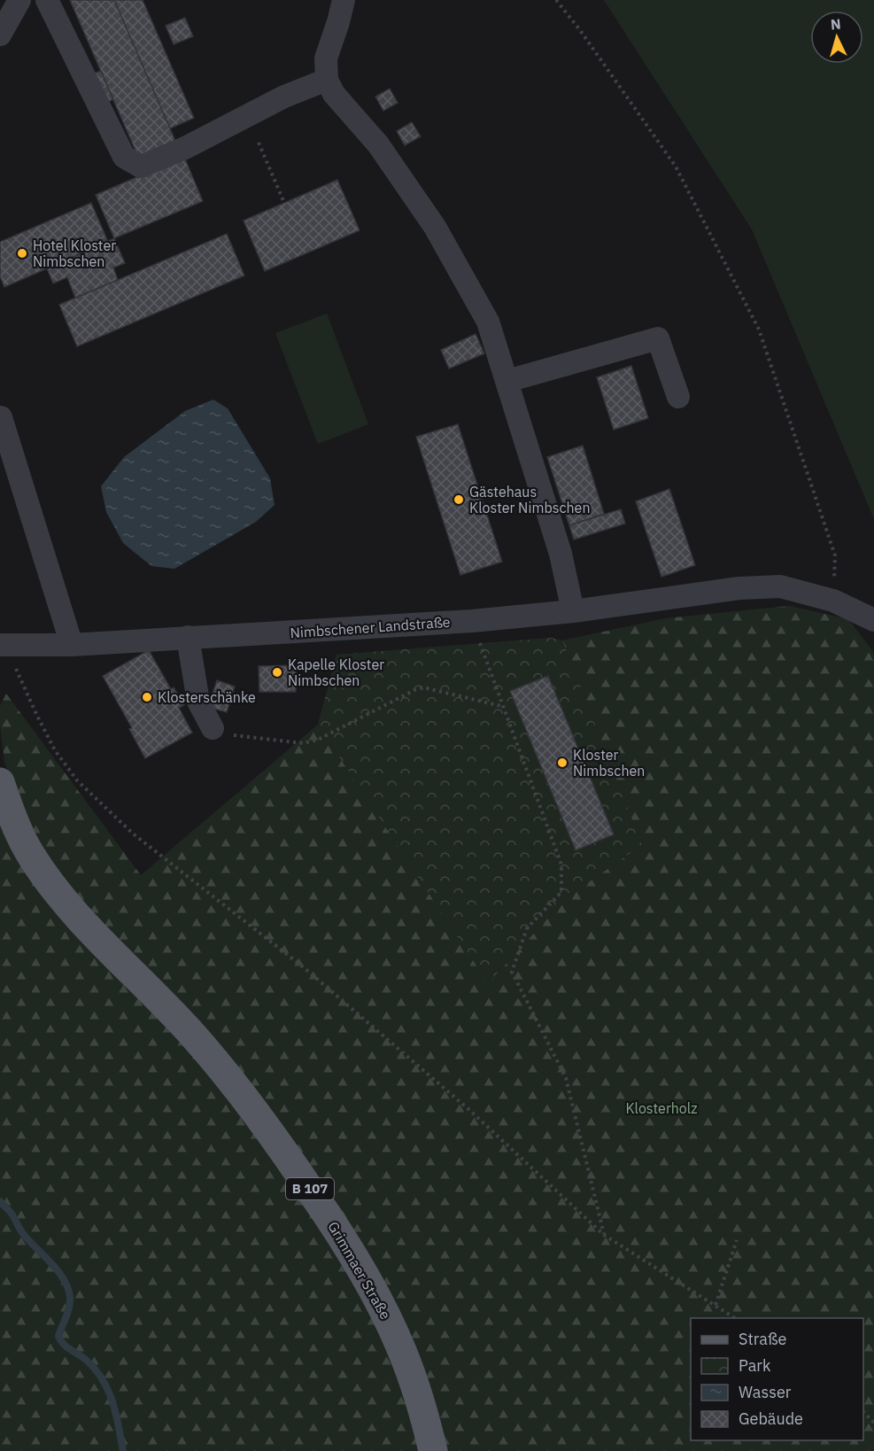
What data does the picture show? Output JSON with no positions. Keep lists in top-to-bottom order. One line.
{"streets":{"main road":["B 107","Grimmaer Straße"],"street":["Nimbschener Landstraße"]},"parks":["Klosterholz"],"places":["Hotel Kloster Nimbschen","Gästehaus Kloster Nimbschen","Kapelle Kloster Nimbschen","Klosterschänke","Kloster Nimbschen"],"legend":["Straße","Park","Wasser","Gebäude"],"north":"top"}
